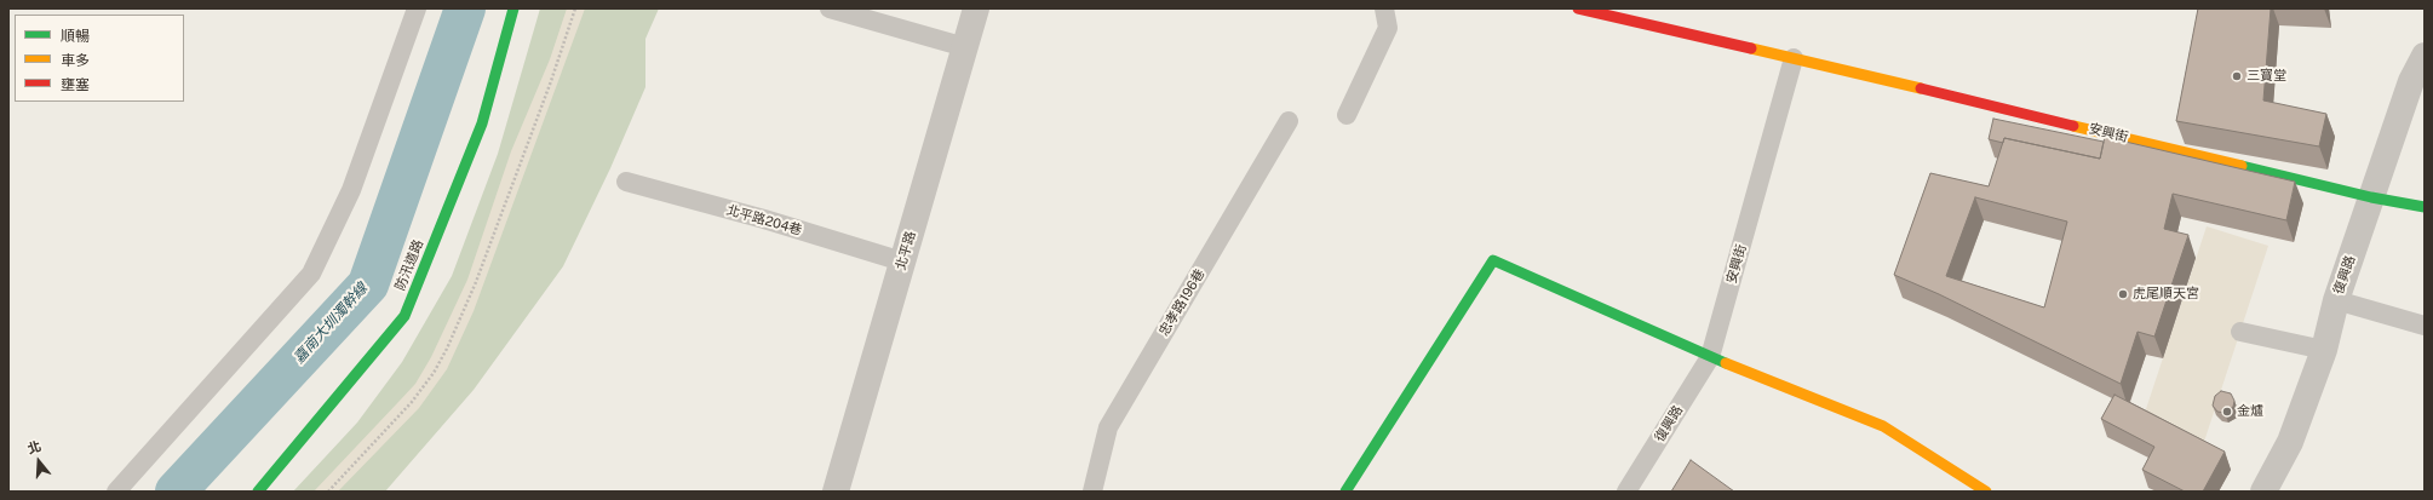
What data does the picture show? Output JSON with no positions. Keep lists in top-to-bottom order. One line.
{"streets":{"street":["安興街","北平路","防汛道路","復興路"],"lane":["北平路204巷","忠孝路196巷"]},"crossings":[["安興街","復興路"],["北平路204巷","北平路"]],"water":["嘉南大圳濁幹線"],"places":["三寶堂","虎尾順天宮","金爐"],"legend":["順暢","車多","壅塞"],"north":"top"}
